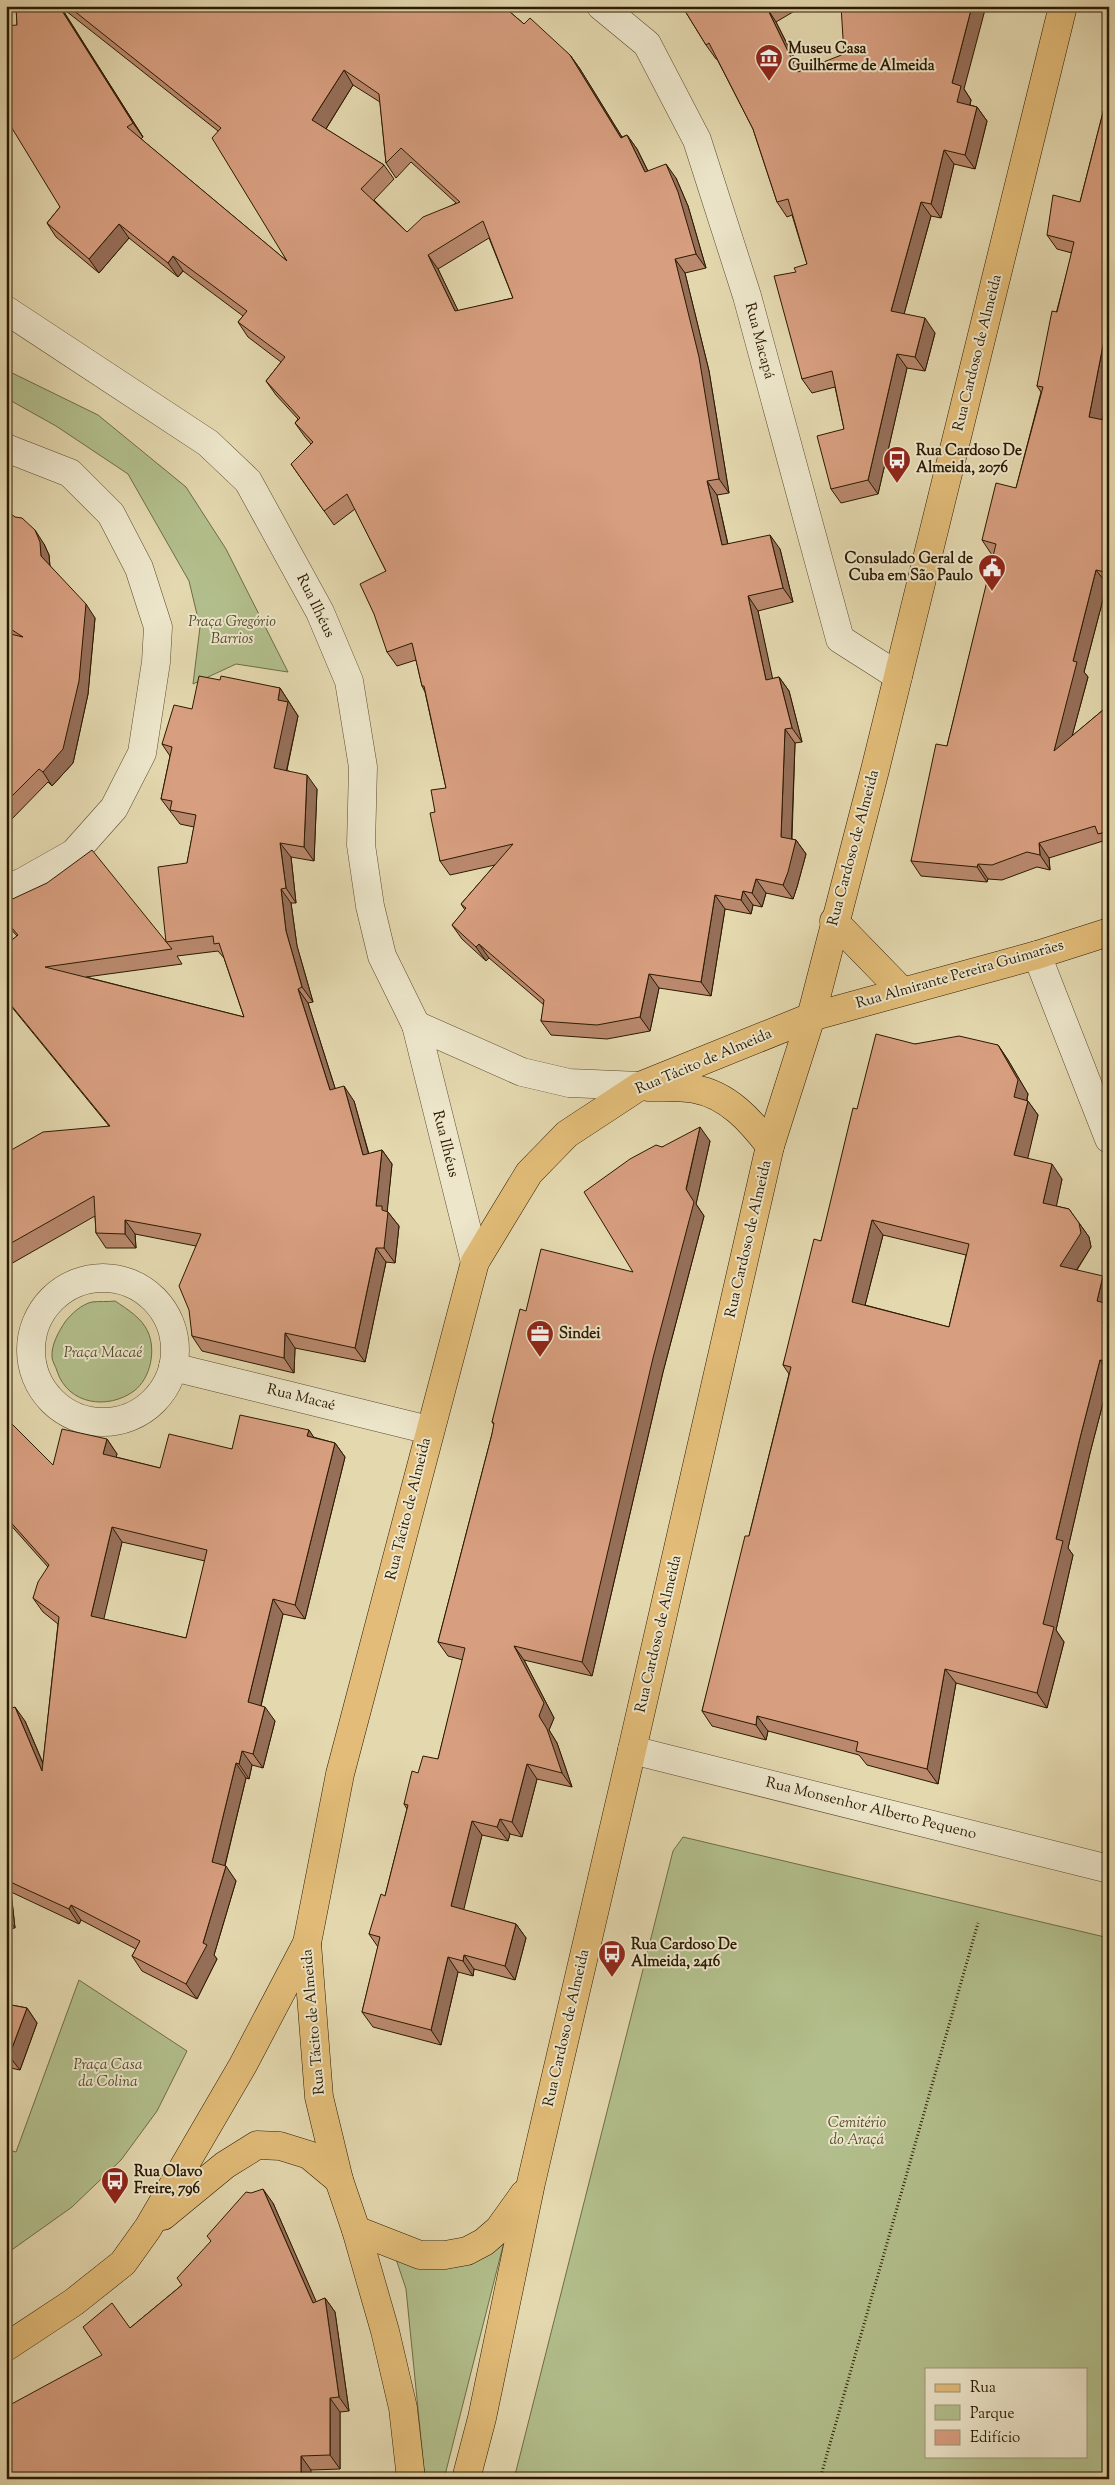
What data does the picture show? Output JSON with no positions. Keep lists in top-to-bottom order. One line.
{"streets":{"main road":["Rua Cardoso de Almeida","Rua Almirante Pereira Guimarães","Rua Tácito de Almeida"],"street":["Rua Macapá","Rua Ilhéus","Rua Macaé","Rua Monsenhor Alberto Pequeno"]},"crossings":[["Rua Macapá","Rua Cardoso de Almeida"],["Rua Cardoso de Almeida","Rua Almirante Pereira Guimarães"],["Rua Cardoso de Almeida","Rua Tácito de Almeida"],["Rua Cardoso de Almeida","Rua Monsenhor Alberto Pequeno"],["Rua Ilhéus","Rua Tácito de Almeida"],["Rua Almirante Pereira Guimarães","Rua Tácito de Almeida"],["Rua Tácito de Almeida","Rua Macaé"]],"parks":["Praça Gregório Barrios","Praça Macaé","Praça Casa da Colina","Cemitério do Araçá"],"places":{"museum":["Museu Casa Guilherme de Almeida"],"bus stop":["Rua Cardoso De Almeida, 2076","Rua Cardoso De Almeida, 2416","Rua Olavo Freire, 796"],"public building":["Consulado Geral de Cuba em São Paulo"],"office":["Sindei"]},"legend":["Rua","Parque","Edifício"]}
